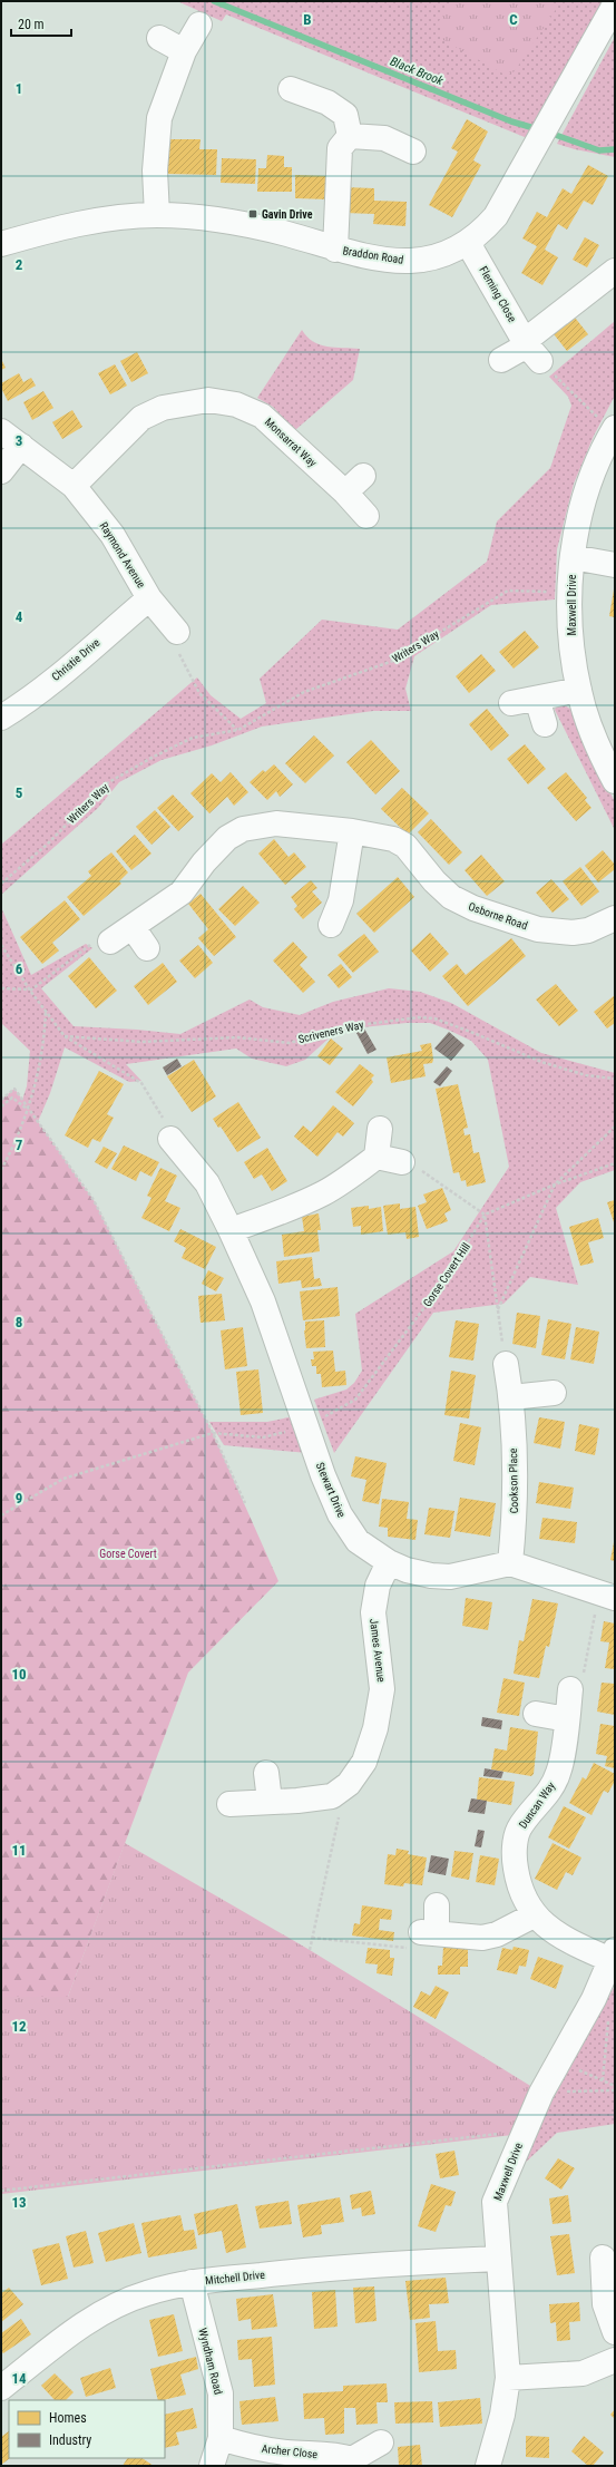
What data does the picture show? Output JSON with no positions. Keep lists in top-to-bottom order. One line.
{"streets":{"street":["Braddon Road","Fleming Close","Monsarrat Way","Raymond Avenue","Maxwell Drive","Christie Drive","Osborne Road","Cookson Place","Stewart Drive","James Avenue","Duncan Way","Mitchell Drive","Wyndham Road","Archer Close"],"path":["Writers Way","Scriveners Way","Gorse Covert Hill"]},"crossings":[["Braddon Road","Fleming Close"],["Monsarrat Way","Raymond Avenue"],["Raymond Avenue","Christie Drive"],["Maxwell Drive","Writers Way"],["Maxwell Drive","Duncan Way"],["Maxwell Drive","Mitchell Drive"],["Gorse Covert Hill","Stewart Drive"],["Cookson Place","Stewart Drive"],["Stewart Drive","James Avenue"],["Mitchell Drive","Wyndham Road"],["Wyndham Road","Archer Close"]],"water":["Black Brook"],"parks":["Gorse Covert"],"places":{"transit":["Gavin Drive"]},"legend":["Homes","Industry"],"scale_bar":"20 m","grid":{"columns":["B","C"],"rows":["1","2","3","4","5","6","7","8","9","10","11","12","13","14"]}}
